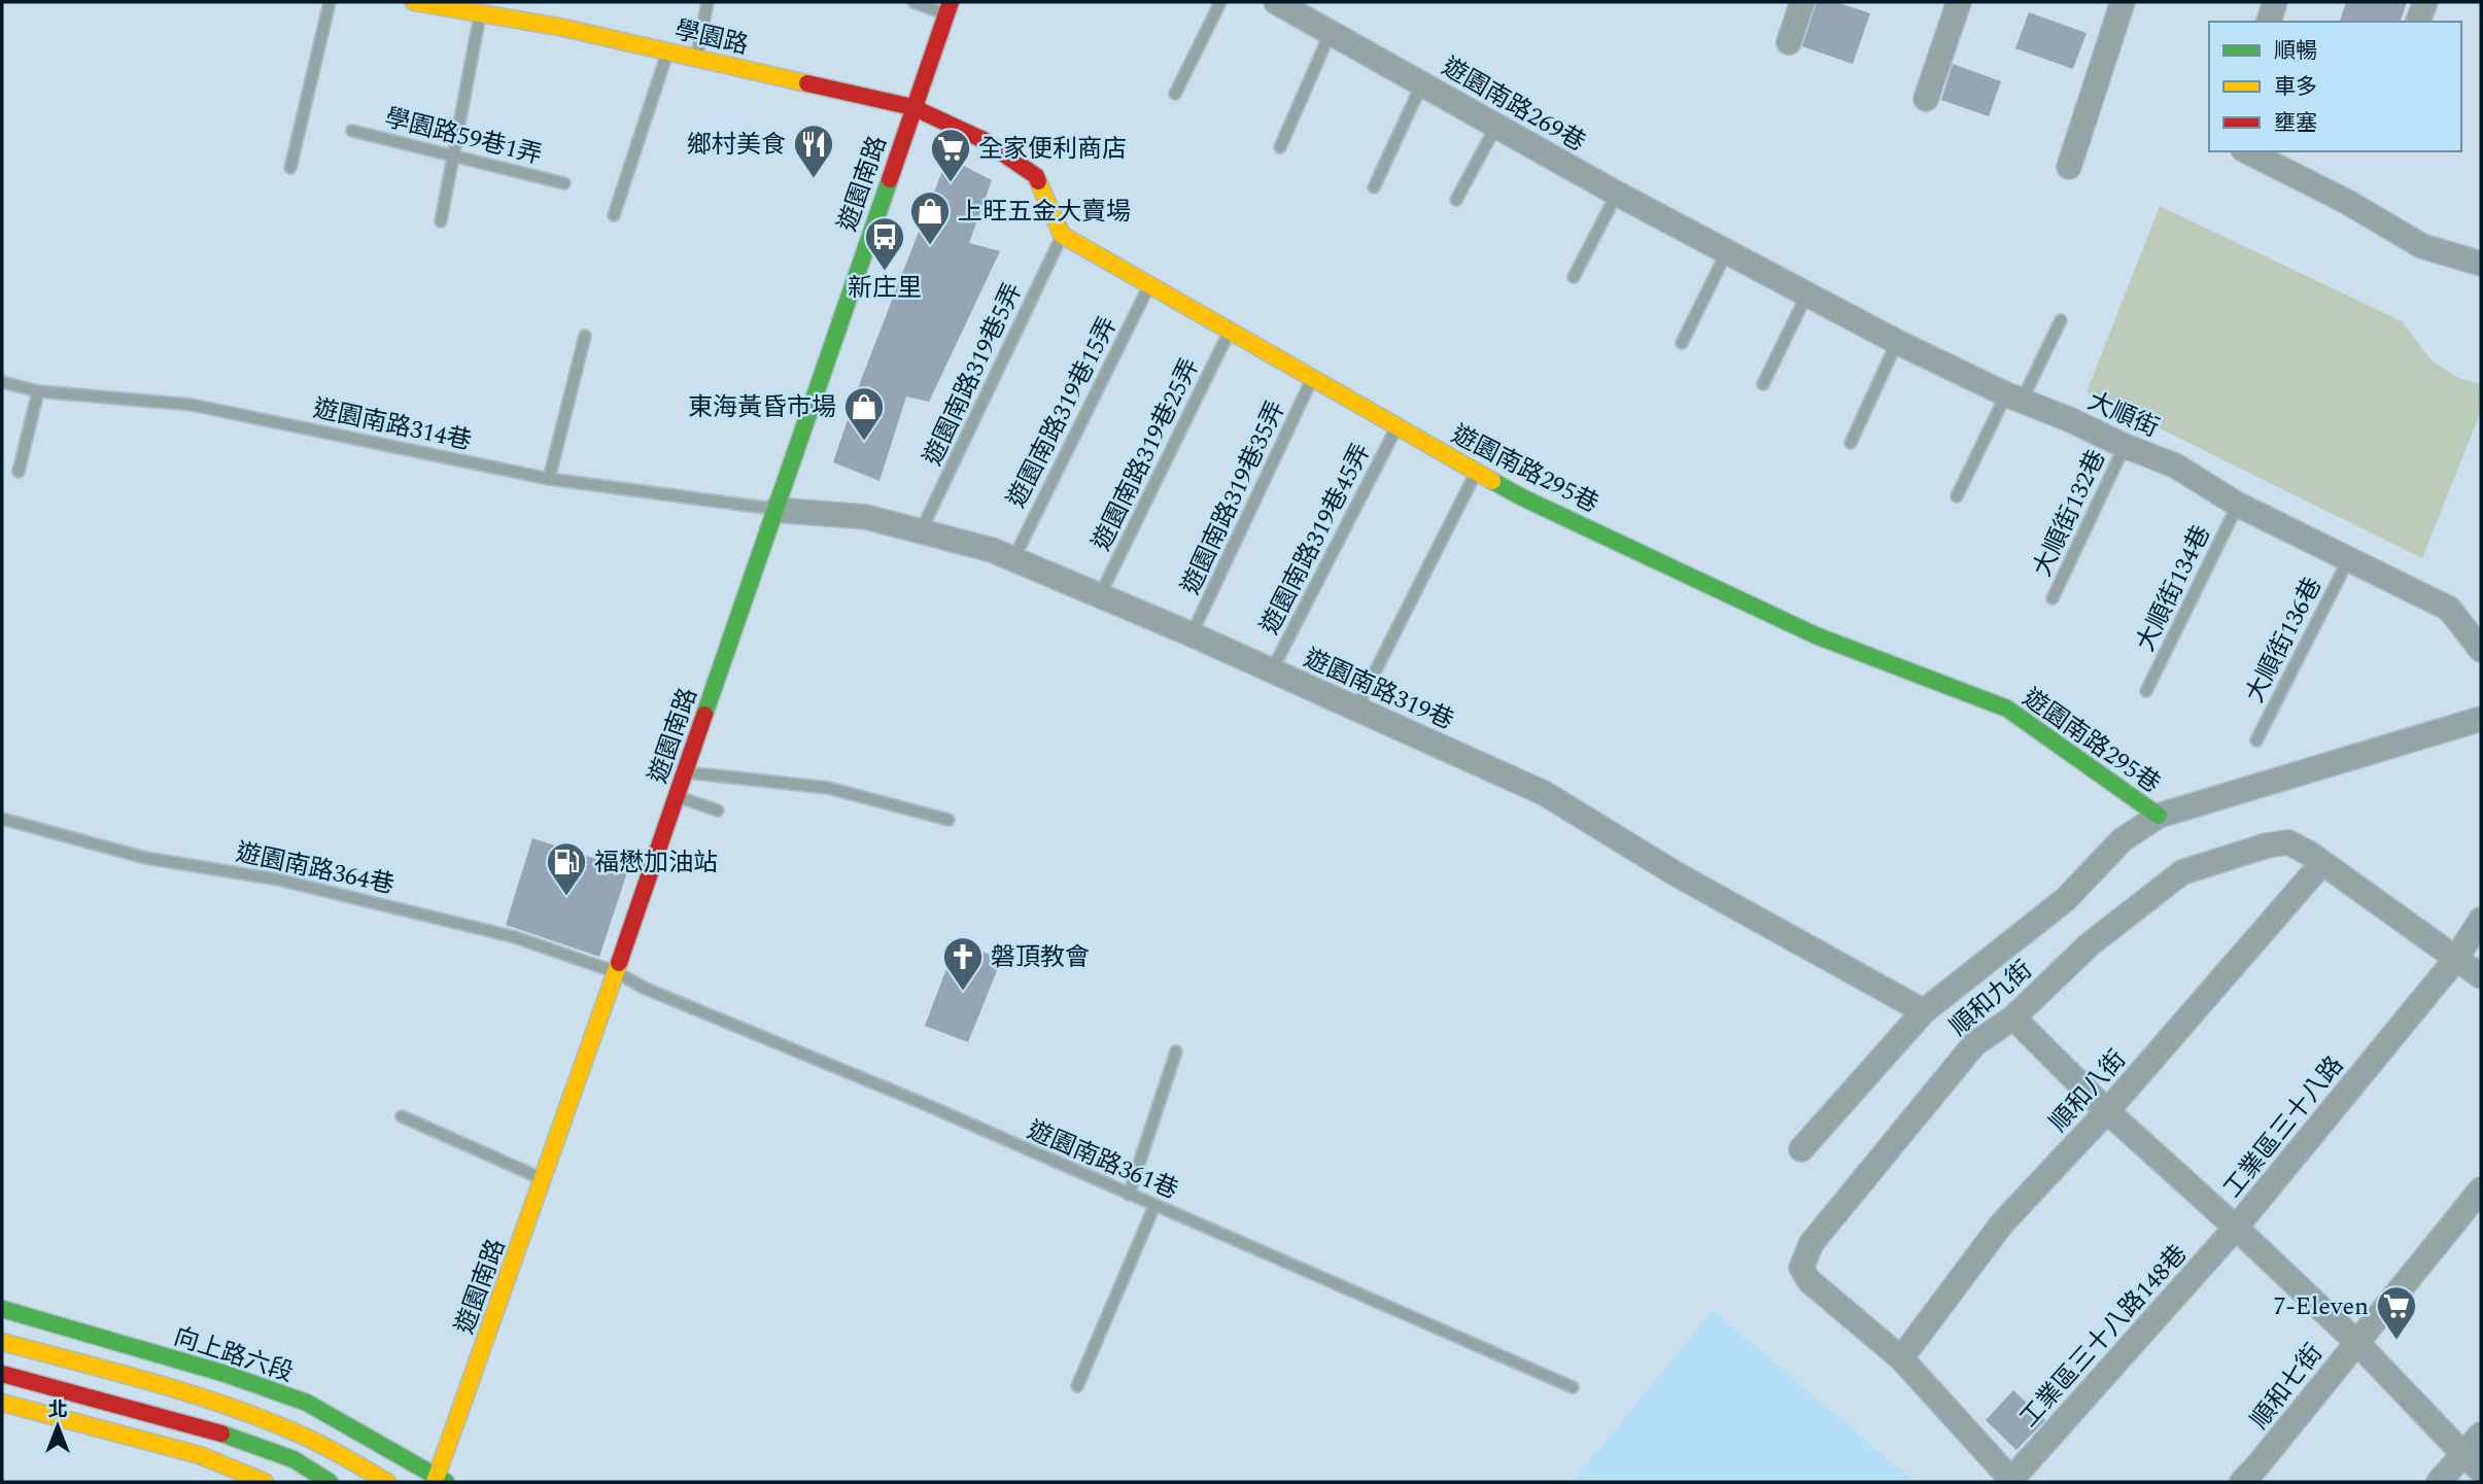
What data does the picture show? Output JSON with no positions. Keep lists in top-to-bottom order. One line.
{"streets":{"street":["學園路","遊園南路269巷","遊園南路","大順街","遊園南路295巷","遊園南路319巷","順和九街","順和八街","工業區三十八路","工業區三十八路148巷","向上路六段","順和七街"],"lane":["學園路59巷1弄","遊園南路319巷5弄","遊園南路319巷15弄","遊園南路314巷","遊園南路319巷25弄","遊園南路319巷35弄","大順街132巷","遊園南路319巷45弄","大順街134巷","大順街136巷","遊園南路364巷","遊園南路361巷"]},"crossings":[["學園路","遊園南路"],["遊園南路269巷","大順街"],["遊園南路","遊園南路314巷"],["遊園南路","遊園南路319巷"],["遊園南路","遊園南路364巷"],["遊園南路","遊園南路361巷"],["遊園南路","向上路六段"],["遊園南路319巷5弄","遊園南路295巷"],["遊園南路319巷5弄","遊園南路319巷"],["遊園南路319巷15弄","遊園南路295巷"],["遊園南路319巷15弄","遊園南路319巷"],["大順街","大順街132巷"],["大順街","大順街134巷"],["大順街","大順街136巷"],["遊園南路314巷","遊園南路319巷"],["遊園南路319巷25弄","遊園南路295巷"],["遊園南路319巷25弄","遊園南路319巷"],["遊園南路295巷","遊園南路319巷35弄"],["遊園南路295巷","遊園南路319巷45弄"],["遊園南路319巷35弄","遊園南路319巷"],["遊園南路319巷45弄","遊園南路319巷"],["遊園南路364巷","遊園南路361巷"],["順和九街","順和八街"],["順和九街","工業區三十八路"],["順和九街","工業區三十八路148巷"],["工業區三十八路","工業區三十八路148巷"],["工業區三十八路","順和七街"]],"places":{"restaurant":["鄉村美食"],"supermarket":["全家便利商店","7-Eleven"],"shop":["上旺五金大賣場","東海黃昏市場"],"bus stop":["新庄里"],"fuel station":["福懋加油站"],"church":["磐頂教會"]},"legend":["順暢","車多","壅塞"],"north":"top"}
